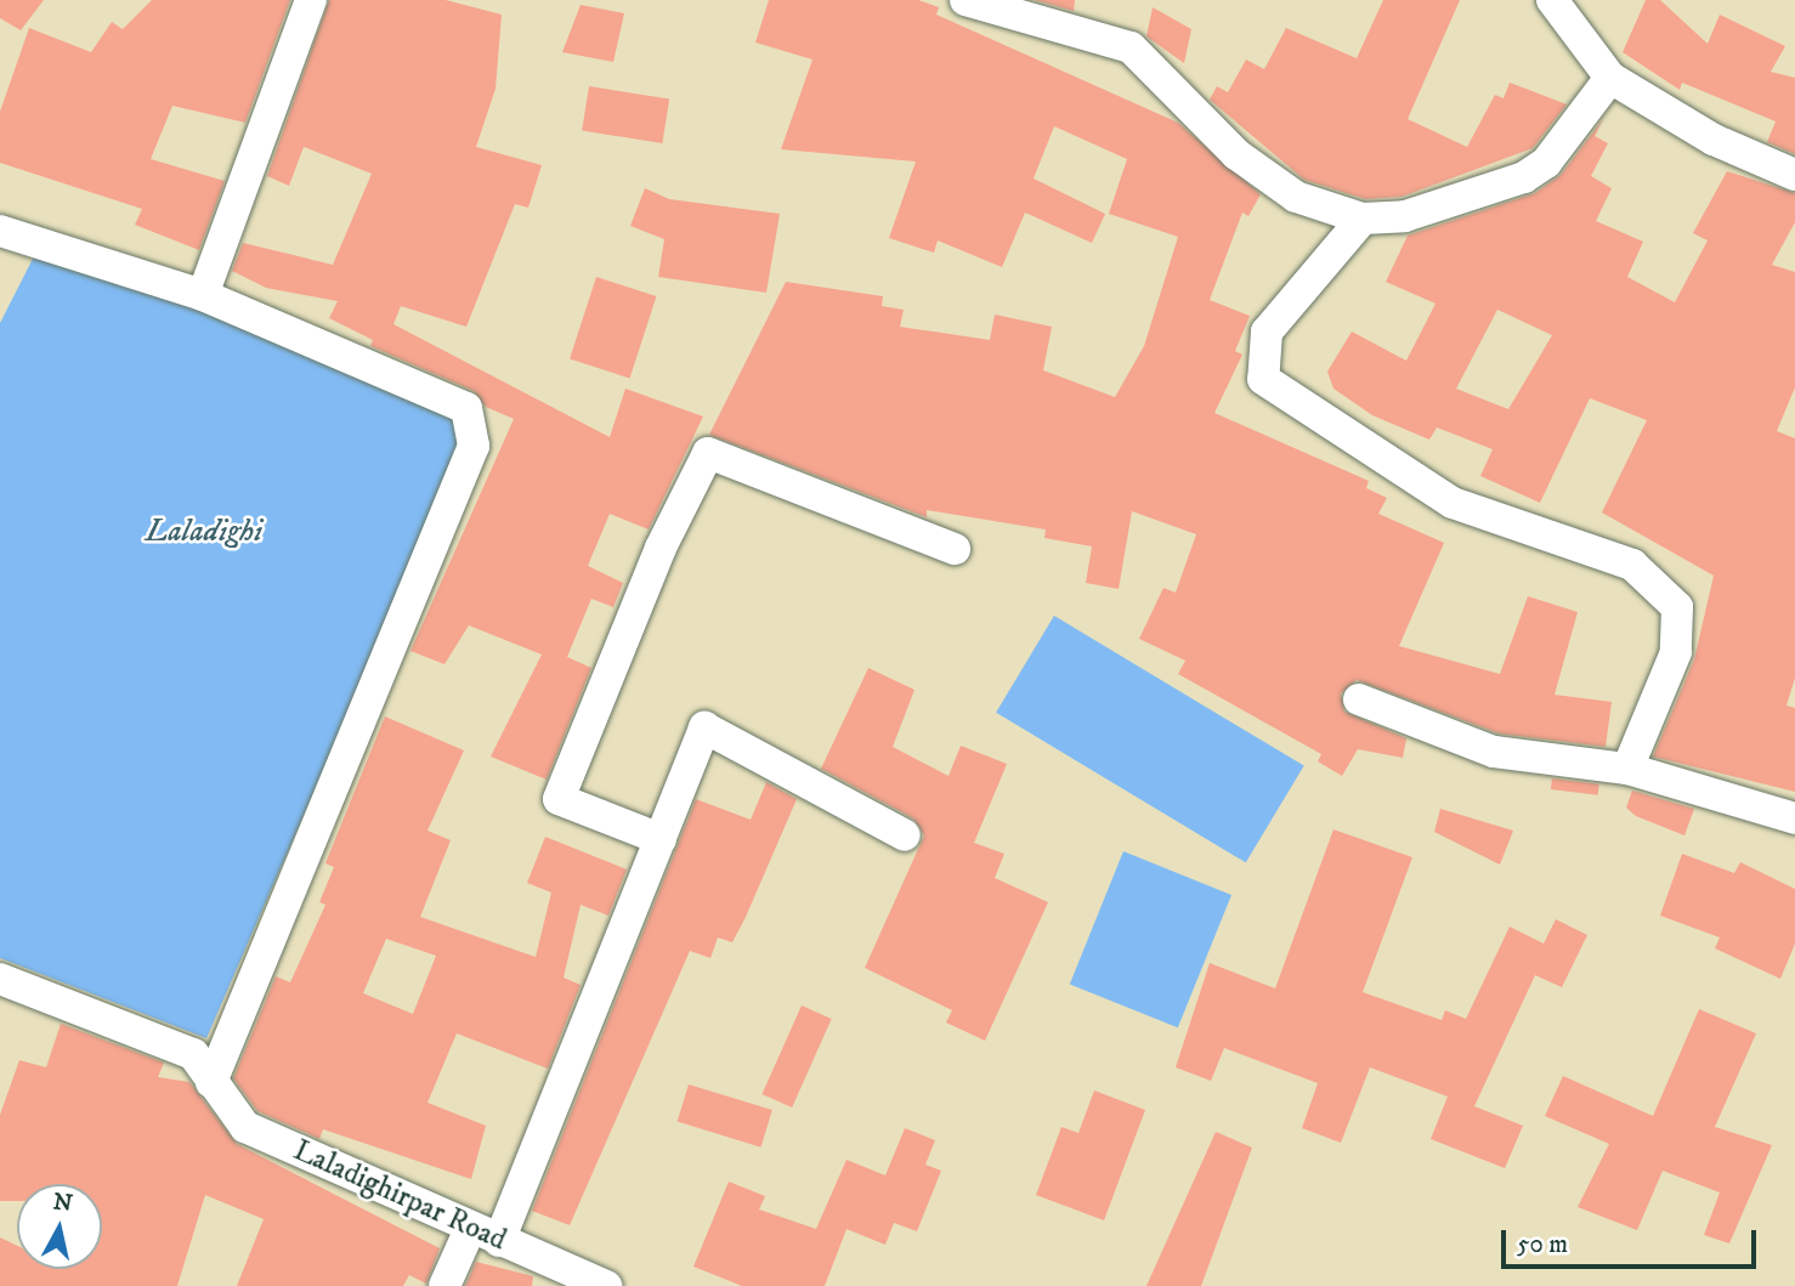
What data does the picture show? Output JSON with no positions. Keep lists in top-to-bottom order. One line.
{"streets":{"street":["Laladighirpar Road"]},"water":["Laladighi"],"scale_bar":"50 m","north":"top"}
